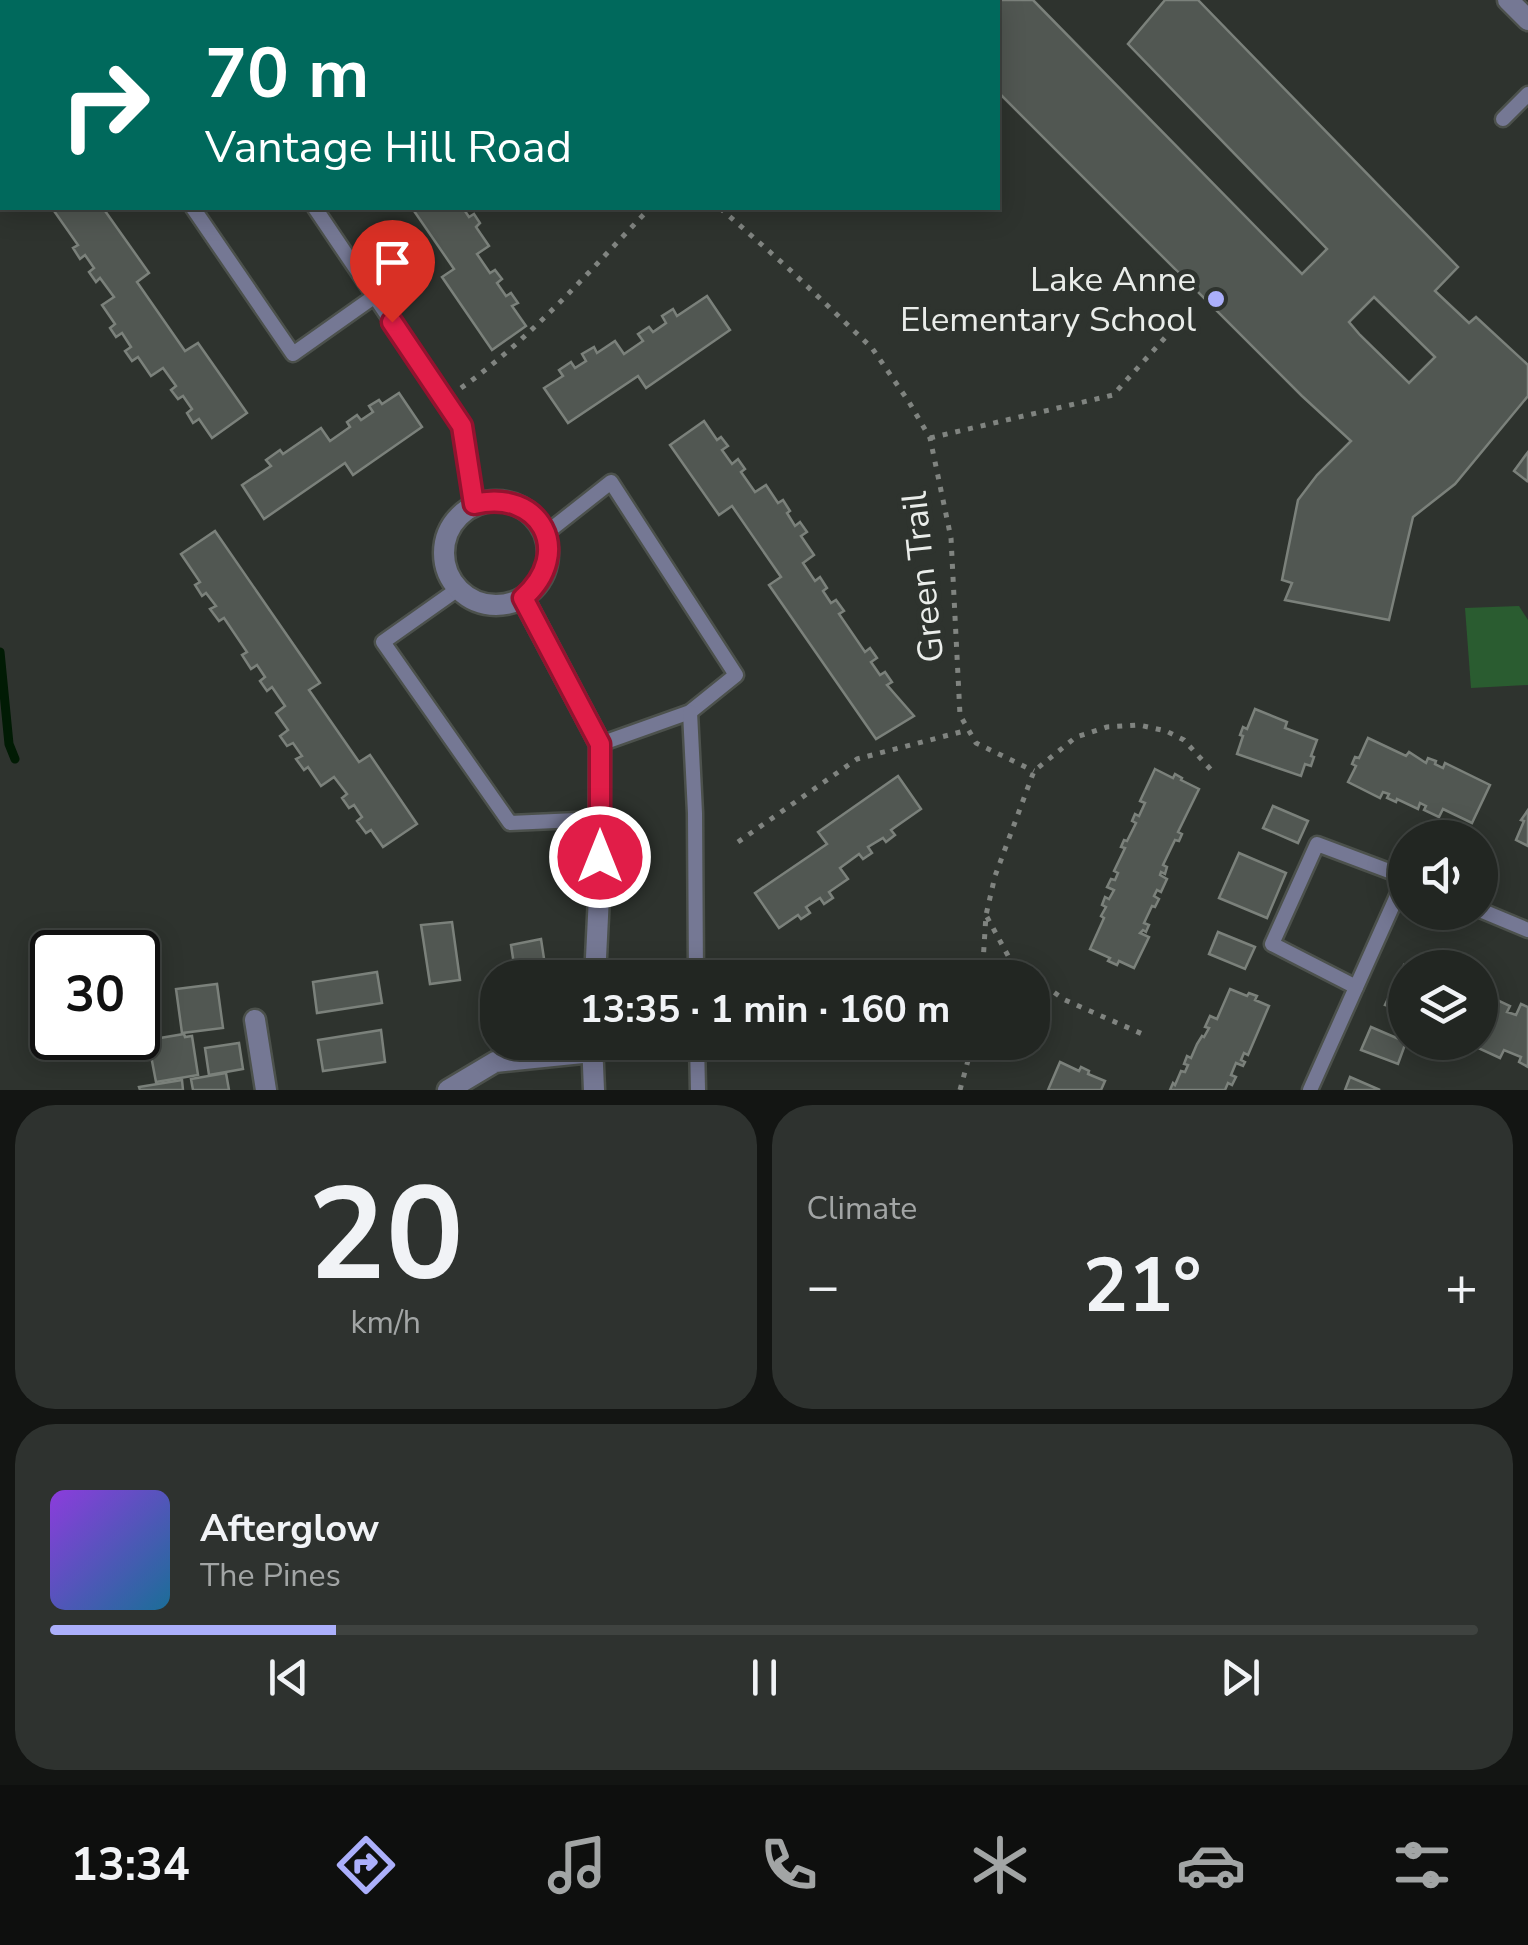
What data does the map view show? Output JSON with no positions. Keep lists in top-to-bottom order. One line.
{"streets":{"path":["Green Trail"]},"places":["Lake Anne Elementary School"],"page":{"turn":["70 m","Vantage Hill Road"],"limit":"30","trip":"13:35 · 1 min · 160 m","tile":[["20","km/h"],"Climate"],"heat":["−","21°","+"],"song":["Afterglow","The Pines"],"tabs":"13:34"}}
